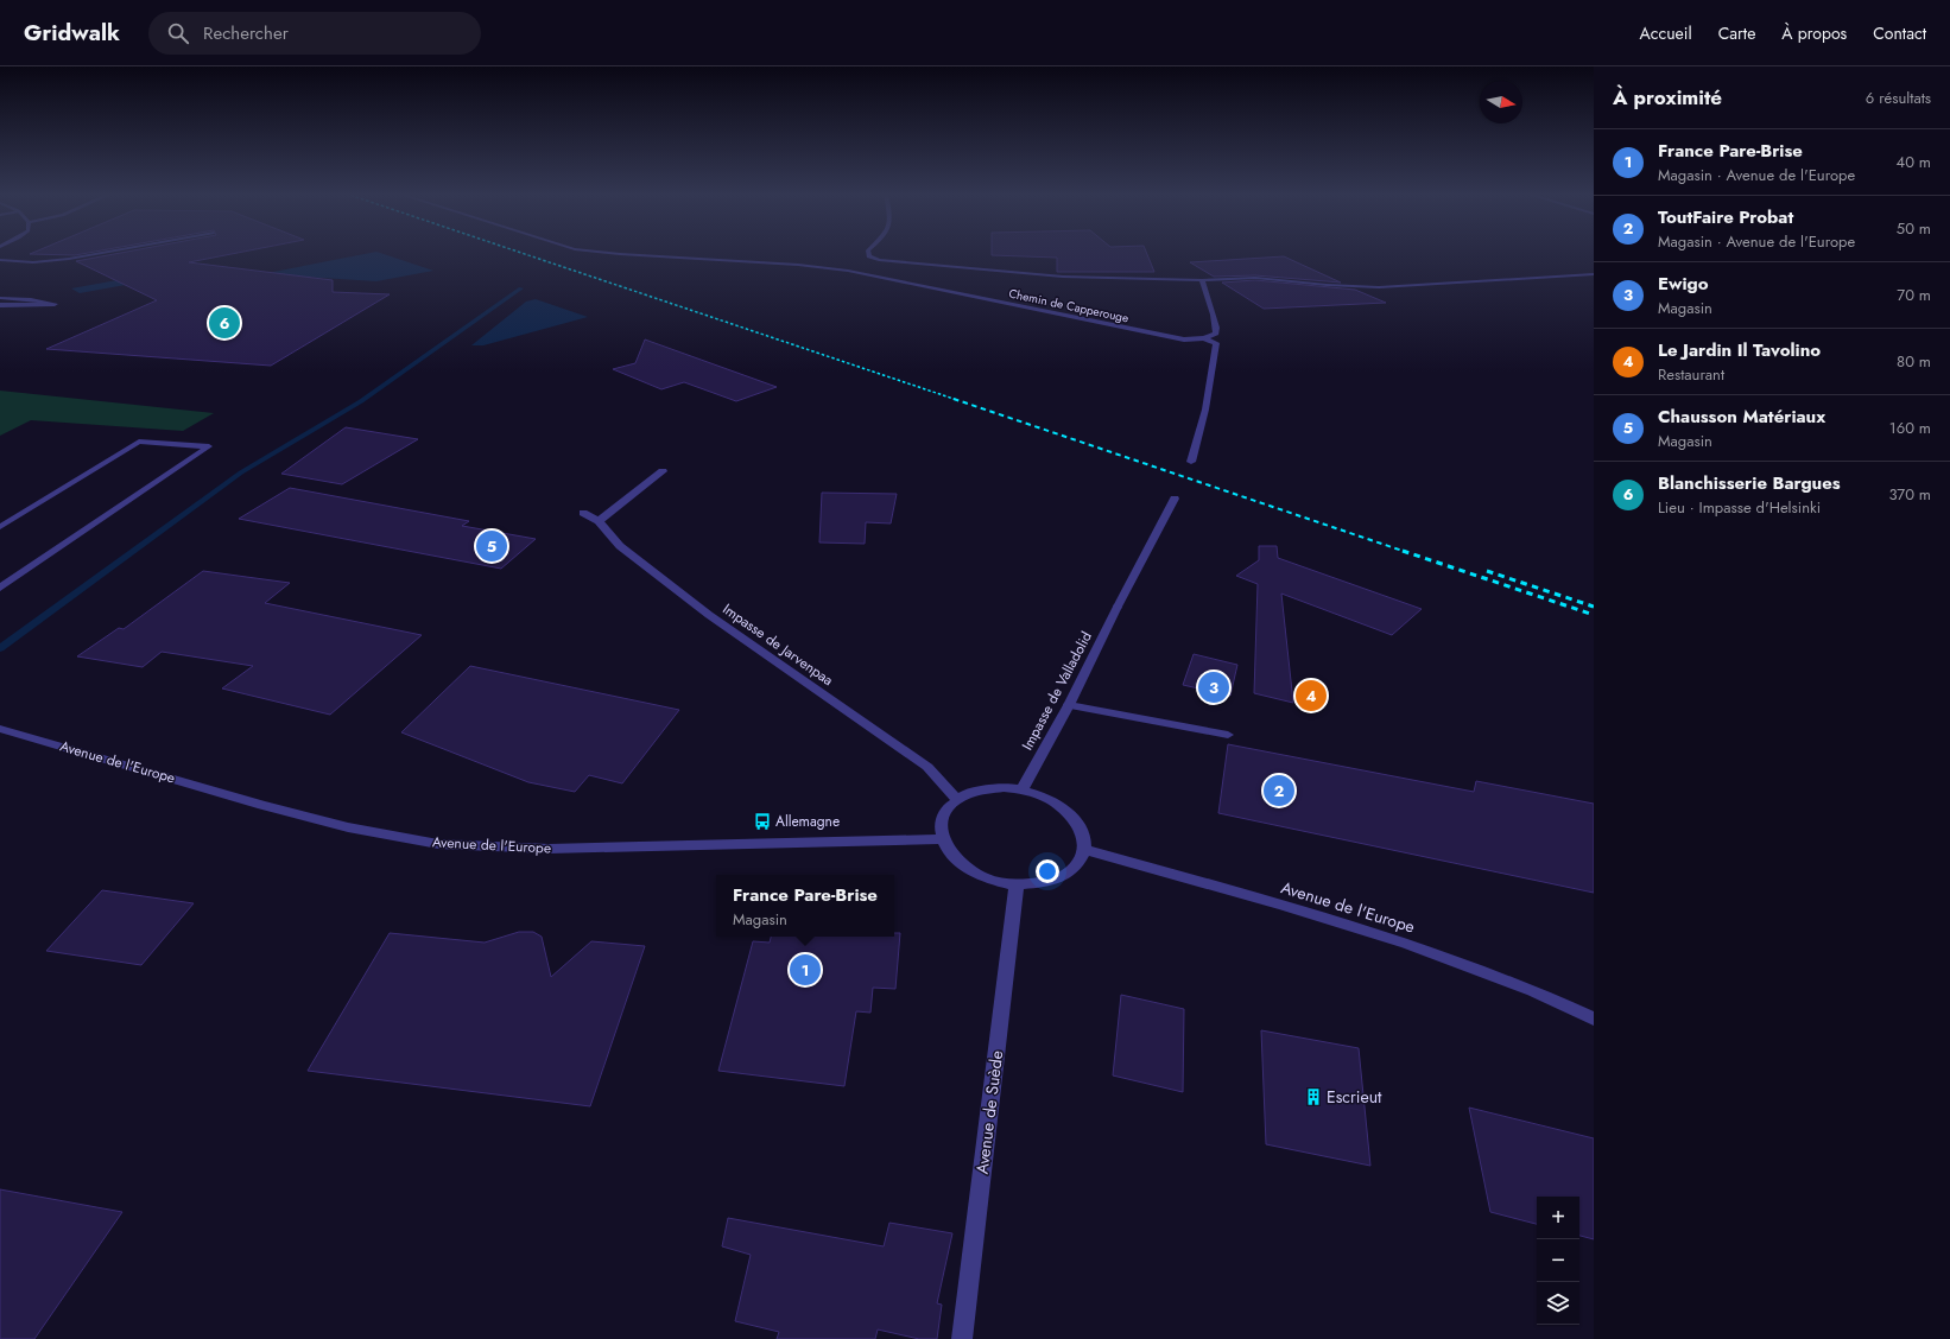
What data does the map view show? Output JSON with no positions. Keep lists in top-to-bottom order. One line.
{"streets":{"street":["Chemin de Capperouge","Impasse de Jarvenpaa","Impasse de Valladolid","Avenue de l'Europe","Avenue de Suède"]},"crossings":[["Impasse de Jarvenpaa","Impasse de Valladolid"],["Impasse de Jarvenpaa","Avenue de l'Europe"],["Impasse de Jarvenpaa","Avenue de Suède"],["Impasse de Valladolid","Avenue de l'Europe"],["Impasse de Valladolid","Avenue de Suède"],["Avenue de l'Europe","Avenue de Suède"]],"places":{"bus stop":["Allemagne"],"building":["Escrieut"]},"north":"right","page":{"header":"Gridwalk","search":"Rechercher","nav":["Accueil","Carte","À propos","Contact"],"heading":["À proximité","6 résultats"],"list":[{"mark":"1","name":"France Pare-Brise","note":"Magasin · Avenue de l'Europe","value":"40 m"},{"mark":"2","name":"ToutFaire Probat","note":"Magasin · Avenue de l'Europe","value":"50 m"},{"mark":"3","name":"Ewigo","note":"Magasin","value":"70 m"},{"mark":"4","name":"Le Jardin Il Tavolino","note":"Restaurant","value":"80 m"},{"mark":"5","name":"Chausson Matériaux","note":"Magasin","value":"160 m"},{"mark":"6","name":"Blanchisserie Bargues","note":"Lieu · Impasse d'Helsinki","value":"370 m"}],"pins":["6","5","3","4","2","1"],"popup":["France Pare-Brise","Magasin"],"map_buttons":["+","−"]}}
